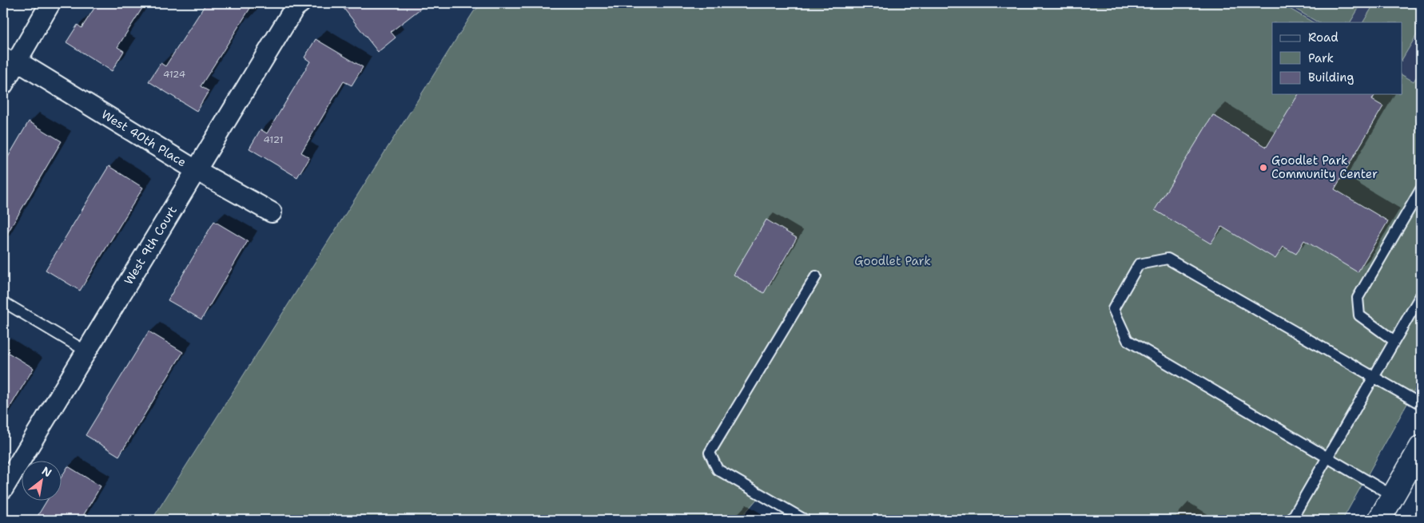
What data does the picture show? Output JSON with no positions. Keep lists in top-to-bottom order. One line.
{"streets":{"street":["West 40th Place","West 9th Court"]},"crossings":[["West 40th Place","West 9th Court"]],"parks":["Goodlet Park"],"places":["Goodlet Park Community Center"],"house_numbers":["4124","4121"],"legend":["Road","Park","Building"],"north":"top right"}
